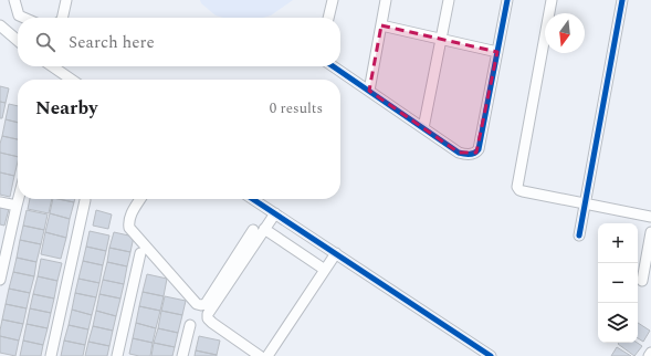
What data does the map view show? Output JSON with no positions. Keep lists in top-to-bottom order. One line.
{"north":"bottom","page":{"search":"Search here","heading":["Nearby","0 results"],"map_buttons":["+","−"]}}
